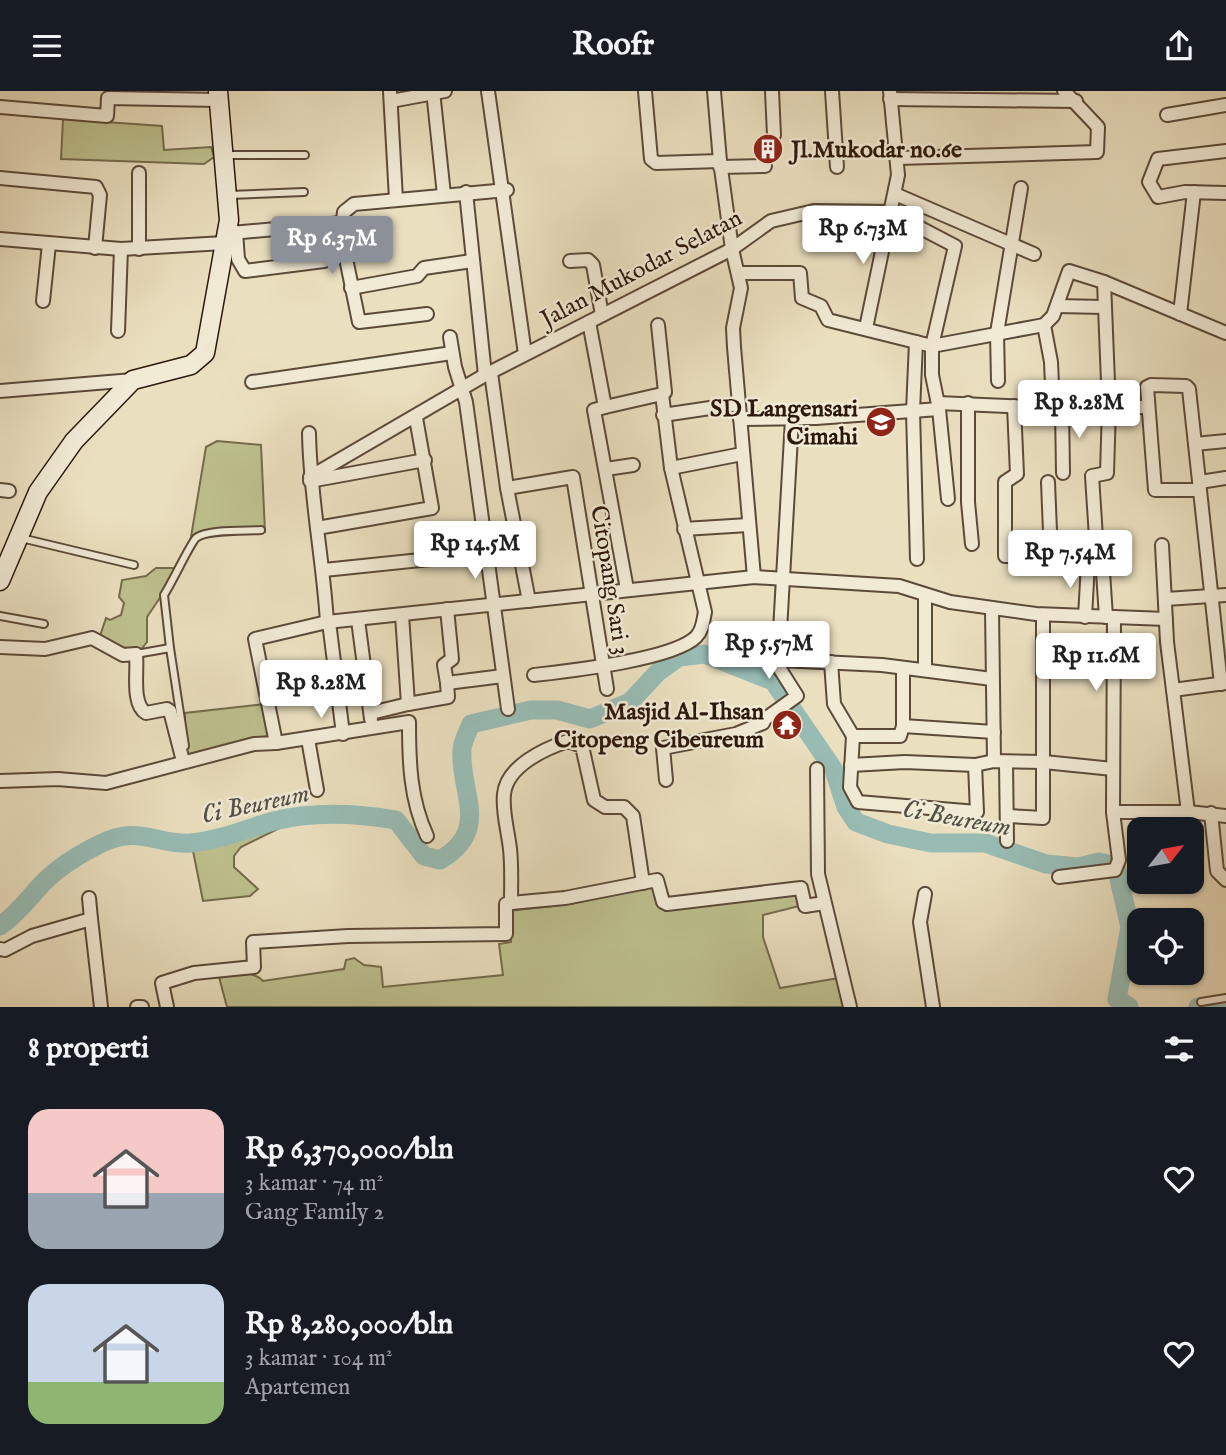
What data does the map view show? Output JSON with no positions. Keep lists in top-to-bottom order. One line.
{"streets":{"street":["Jalan Mukodar Selatan","Citopang Sari 3"]},"water":["Ci Beureum"],"places":{"building":["Jl.Mukodar no.6e"],"school or university":["SD Langensari Cimahi"],"temple":["Masjid Al-Ihsan Citopeng Cibeureum"]},"north":"top right","page":{"header":"Roofr","price":["Rp 6.73M","Rp 6.37M","Rp 8.28M","Rp 14.5M","Rp 7.54M","Rp 5.57M","Rp 11.6M","Rp 8.28M"],"heading":"8 properti","list":[{"name":"Rp 6,370,000/bln","note":"3 kamar · 74 m² · Gang Family 2"},{"name":"Rp 8,280,000/bln","note":"3 kamar · 104 m² · Apartemen"}]}}
